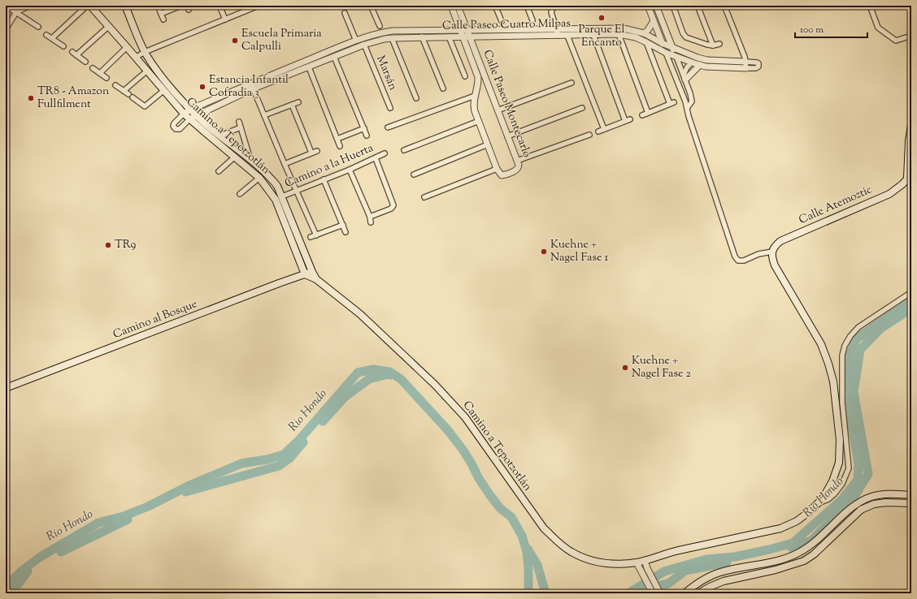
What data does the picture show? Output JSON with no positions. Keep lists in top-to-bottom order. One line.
{"streets":{"main road":["Camino a Tepotzotlán","Calle Atemoztic","Camino al Bosque"],"street":["Calle Paseo Cuatro Milpas","Marsán","Calle Paseo Montecarlo","Camino a la Huerta"]},"crossings":[["Calle Paseo Cuatro Milpas","Marsán"],["Calle Paseo Cuatro Milpas","Calle Paseo Montecarlo"],["Calle Paseo Cuatro Milpas","Camino a Tepotzotlán"],["Camino a Tepotzotlán","Camino a la Huerta"],["Camino a Tepotzotlán","Calle Atemoztic"],["Camino a Tepotzotlán","Camino al Bosque"]],"water":["Rio Hondo"],"places":["Parque El Encanto","Escuela Primaria Calpulli","Estancia Infantil Cofradia 3","TR8 - Amazon Fullfilment","TR9","Kuehne + Nagel Fase 1","Kuehne + Nagel Fase 2"],"scale_bar":"100 m"}
